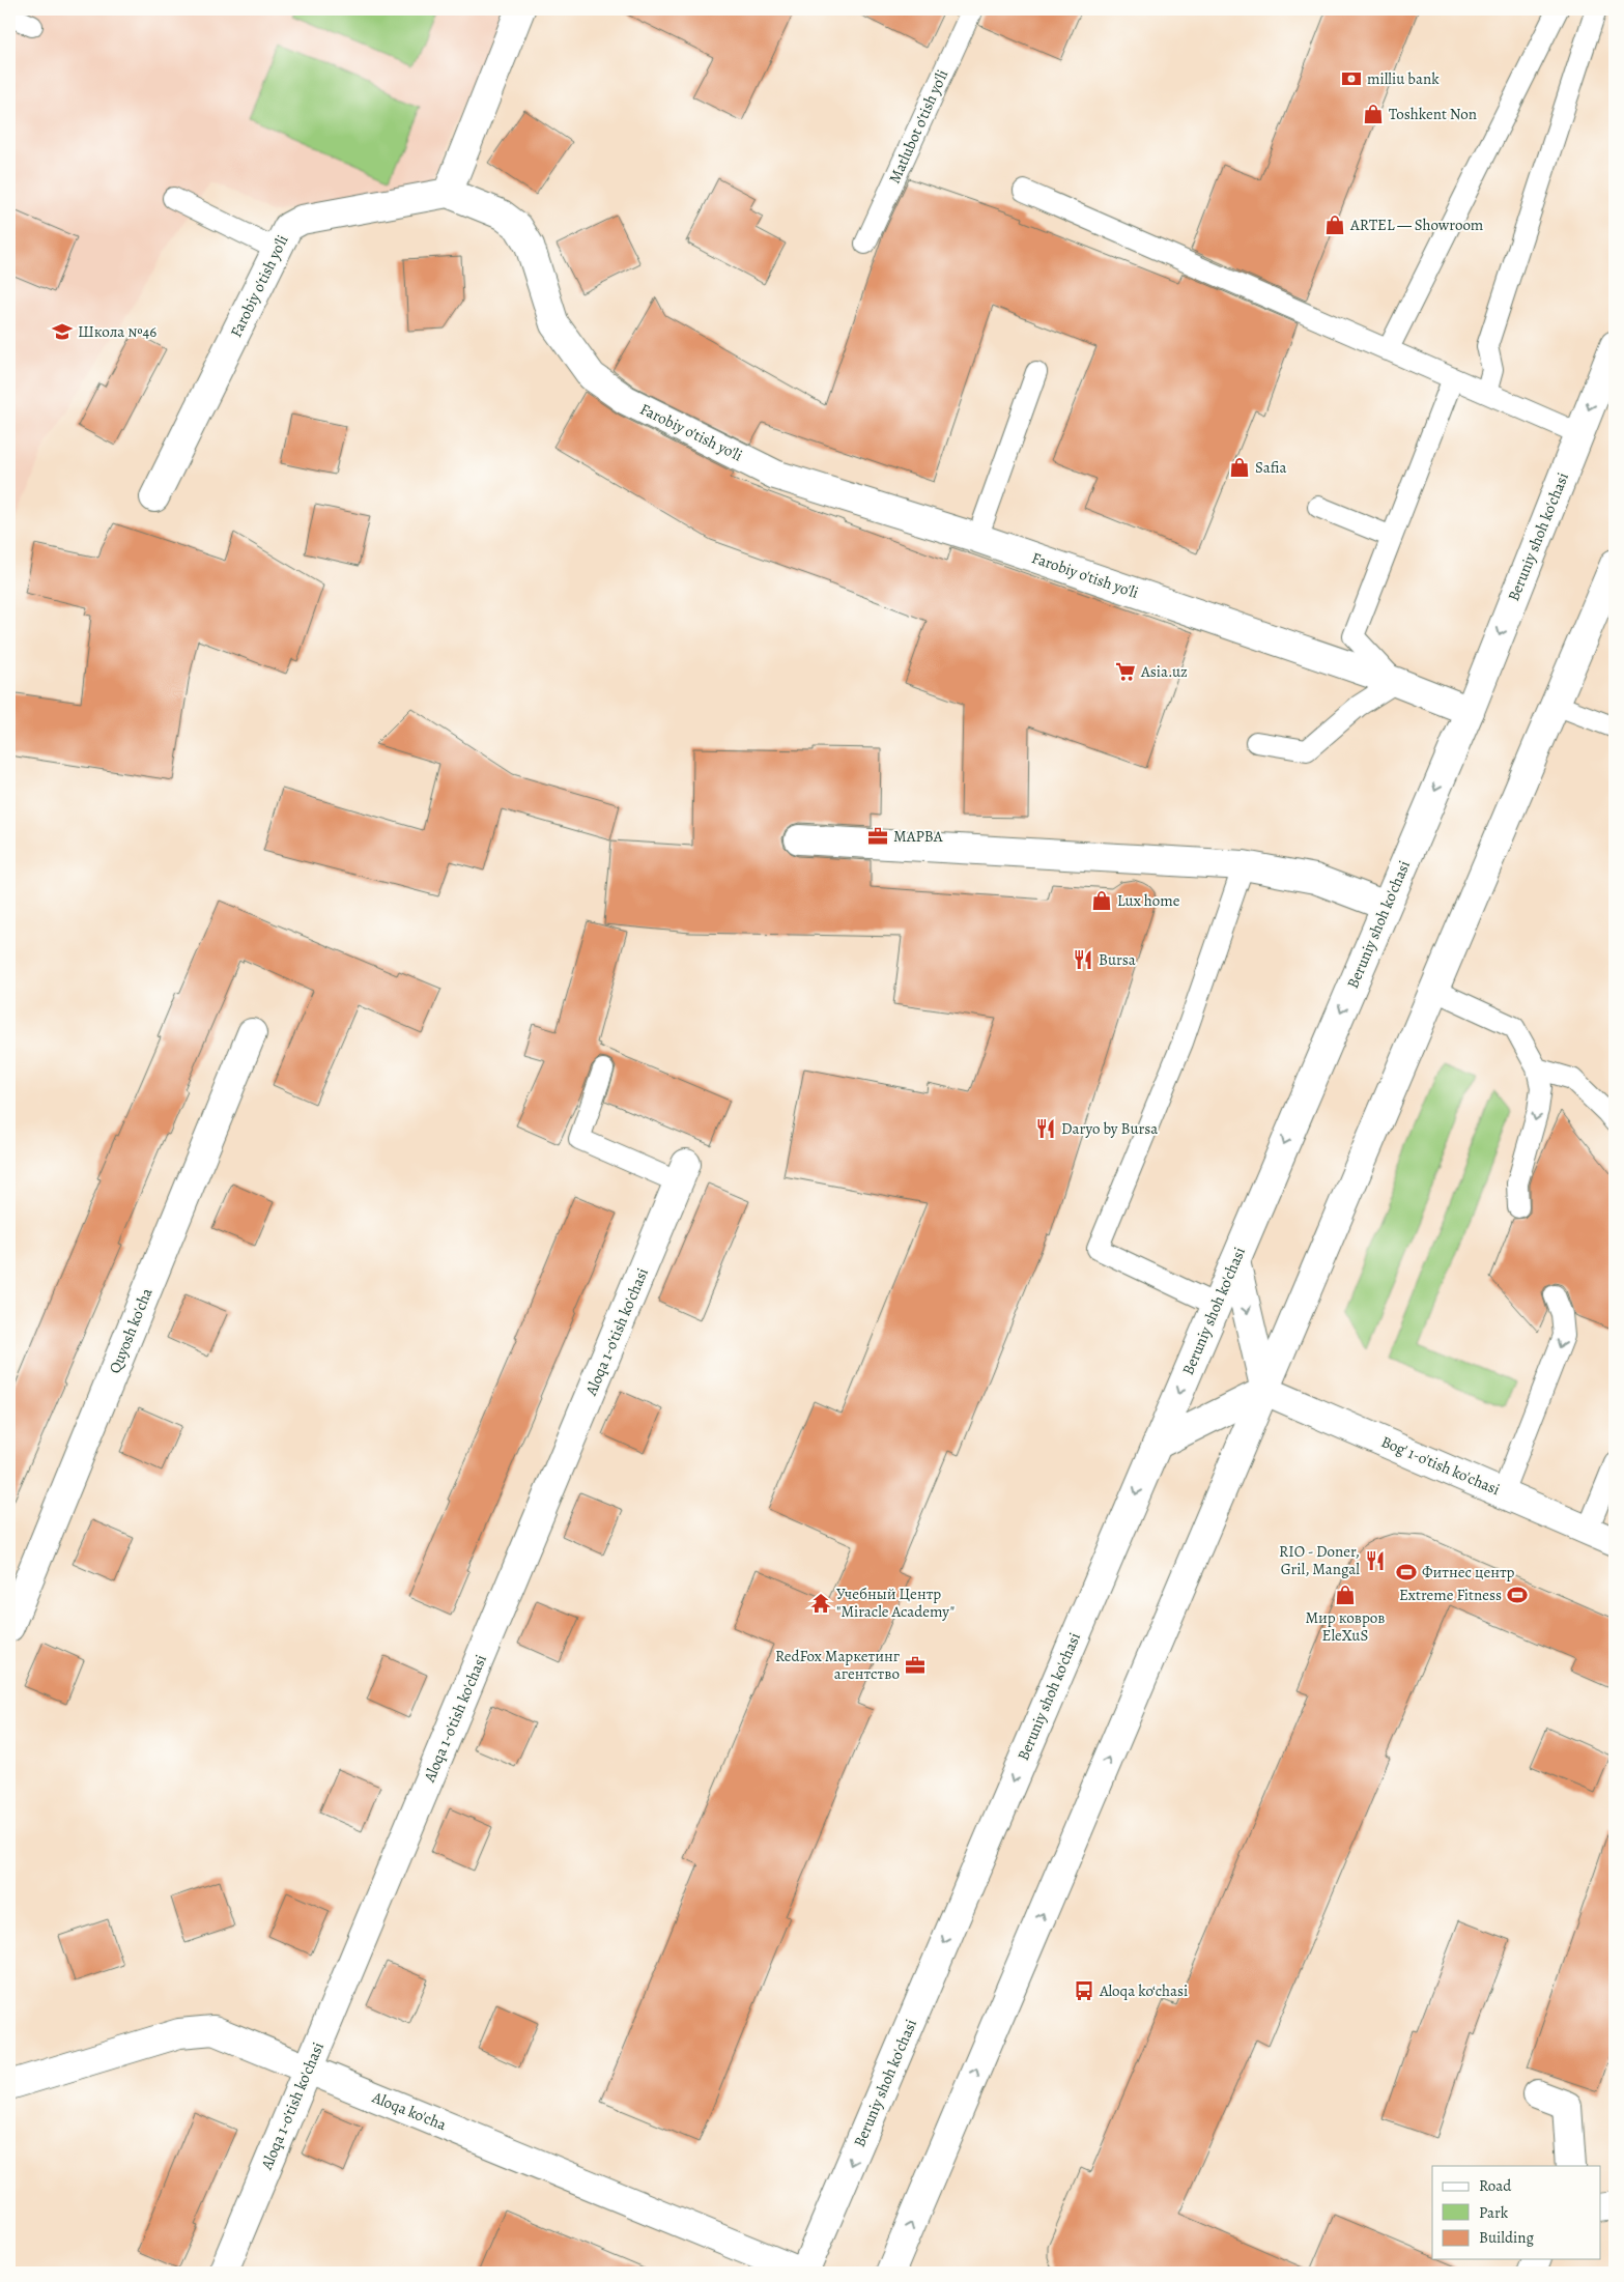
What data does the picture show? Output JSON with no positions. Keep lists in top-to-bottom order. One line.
{"streets":{"street":["Farobiy o'tish yo'li","Beruniy shoh ko'chasi","Quyosh ko'cha","Aloqa 1-o'tish ko'chasi","Bog' 1-o'tish ko'chasi","Aloqa ko'cha"],"lane":["Matlubot o'tish yo'li"]},"crossings":[["Farobiy o'tish yo'li","Beruniy shoh ko'chasi"],["Beruniy shoh ko'chasi","Aloqa ko'cha"],["Aloqa 1-o'tish ko'chasi","Aloqa ko'cha"]],"places":{"bank":["milliu bank"],"shop":["Toshkent Non","ARTEL — Showroom","Safia","Lux home","Мир ковров EleXuS"],"school or university":["Школа №46"],"supermarket":["Asia.uz"],"office":["МАРВА","RedFox Маркетинг агентство"],"restaurant":["Bursa","Daryo by Bursa","RIO - Doner, Gril, Mangal"],"sports":["Фитнес центр","Extreme Fitness"],"temple":["Учебный Центр \"Miracle Academy\""],"bus stop":["Aloqa ko‘chasi"]},"legend":["Road","Park","Building"]}
